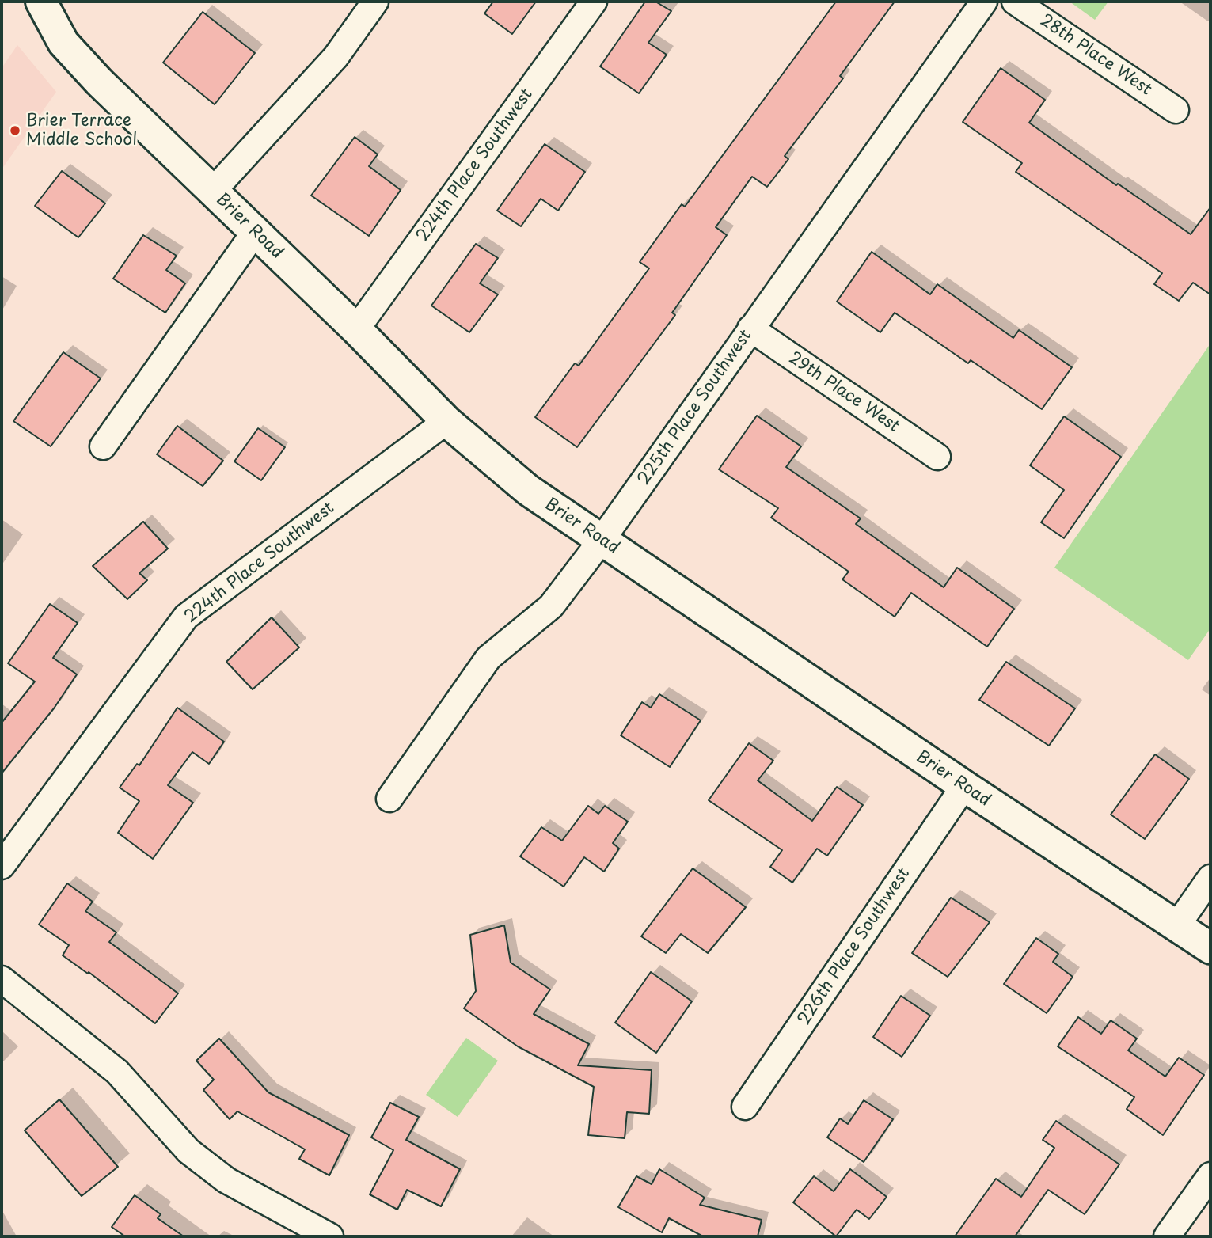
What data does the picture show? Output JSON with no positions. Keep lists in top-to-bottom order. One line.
{"streets":{"main road":["Brier Road"],"street":["28th Place West","224th Place Southwest","29th Place West","225th Place Southwest","226th Place Southwest"]},"crossings":[["224th Place Southwest","Brier Road"],["Brier Road","225th Place Southwest"],["Brier Road","226th Place Southwest"],["29th Place West","225th Place Southwest"]],"places":["Brier Terrace Middle School"]}
